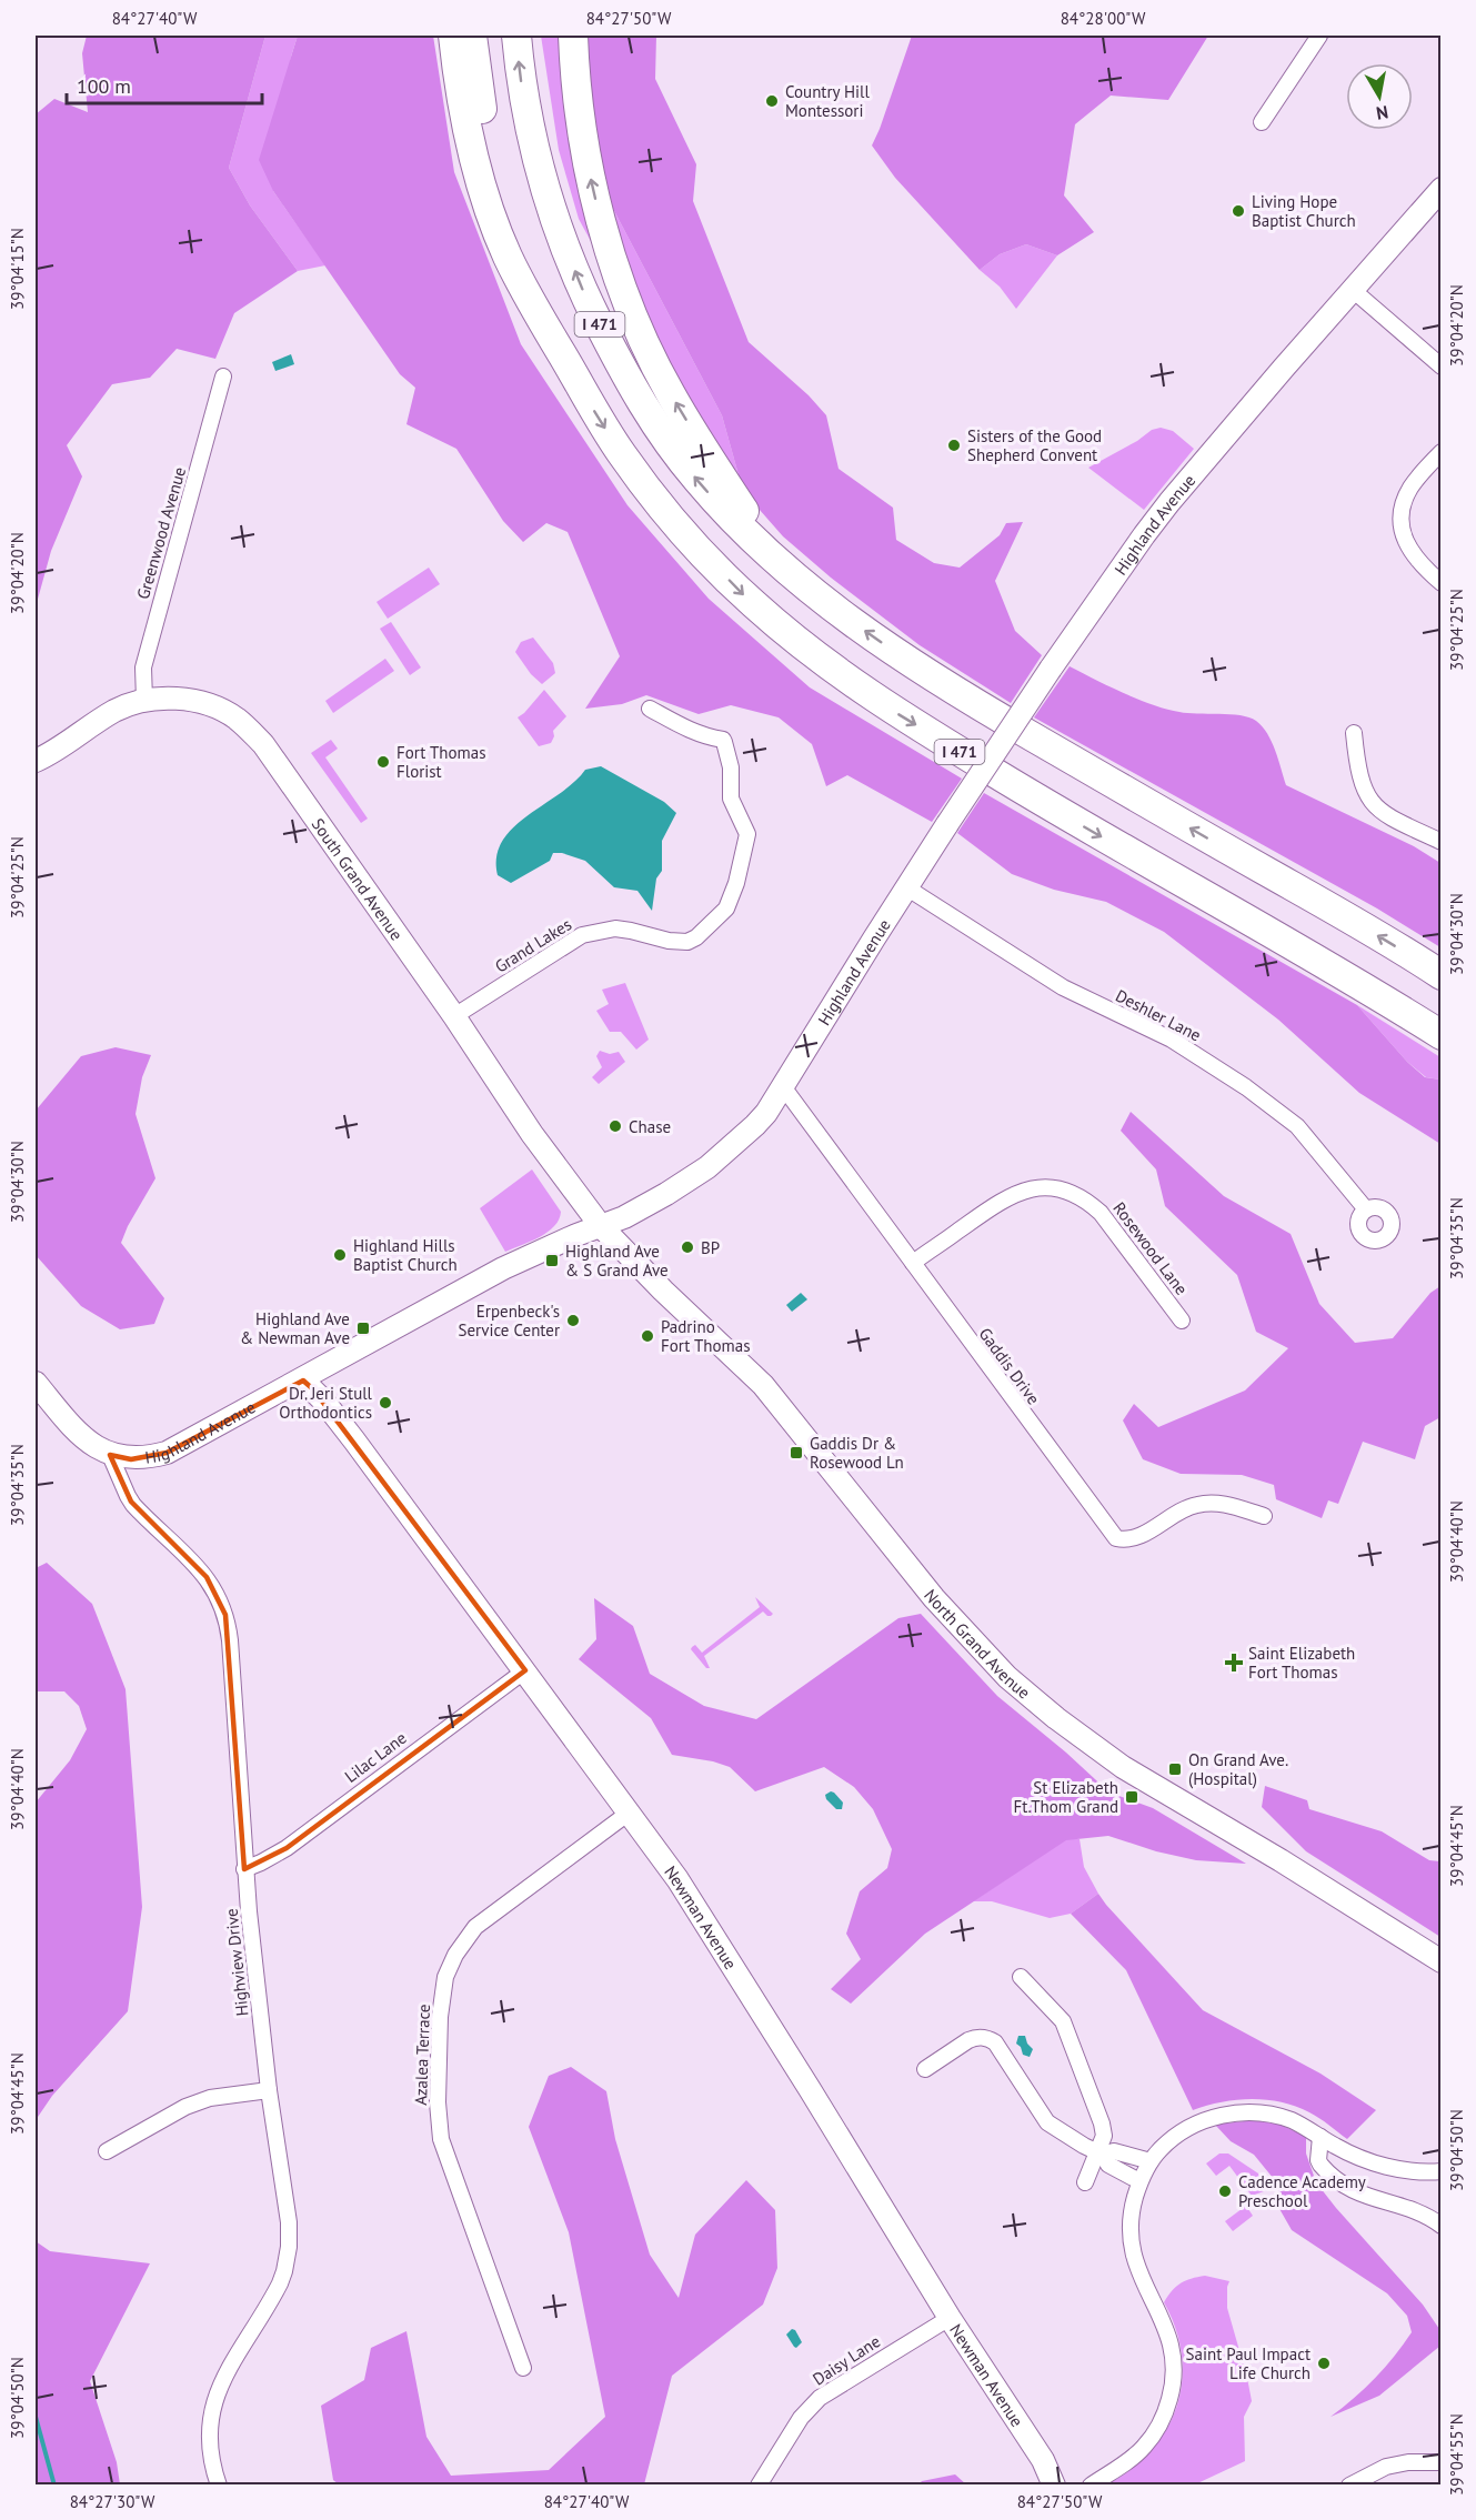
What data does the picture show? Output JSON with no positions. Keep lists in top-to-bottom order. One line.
{"streets":{"highway":["I 471"],"street":["Highland Avenue","Greenwood Avenue","South Grand Avenue","Grand Lakes","Deshler Lane","Rosewood Lane","Gaddis Drive","North Grand Avenue","Lilac Lane","Newman Avenue","Highview Drive","Azalea Terrace","Daisy Lane"]},"crossings":[["Highland Avenue","South Grand Avenue"],["Highland Avenue","Deshler Lane"],["Highland Avenue","Gaddis Drive"],["Highland Avenue","North Grand Avenue"],["Highland Avenue","Newman Avenue"],["Highland Avenue","Highview Drive"],["Greenwood Avenue","South Grand Avenue"],["South Grand Avenue","Grand Lakes"],["South Grand Avenue","North Grand Avenue"],["Rosewood Lane","Gaddis Drive"],["Lilac Lane","Newman Avenue"],["Lilac Lane","Highview Drive"],["Newman Avenue","Azalea Terrace"],["Newman Avenue","Daisy Lane"]],"places":{"other":["Country Hill Montessori","Living Hope Baptist Church","Sisters of the Good Shepherd Convent","Fort Thomas Florist","Chase","BP","Highland Hills Baptist Church","Erpenbeck's Service Center","Padrino Fort Thomas","Dr. Jeri Stull Orthodontics","Cadence Academy Preschool","Saint Paul Impact Life Church"],"transit":["Highland Ave & S Grand Ave","Highland Ave & Newman Ave","Gaddis Dr & Rosewood Ln","On Grand Ave. (Hospital)","St Elizabeth Ft.Thom Grand"],"health":["Saint Elizabeth Fort Thomas"]},"scale_bar":"100 m","north":"bottom","coordinates":["84°27'40\"W","84°27'50\"W","84°28'00\"W","39°04'15\"N","39°04'20\"N","39°04'25\"N","39°04'30\"N","39°04'35\"N","39°04'40\"N","39°04'45\"N","39°04'50\"N","39°04'55\"N","84°27'30\"W"]}
